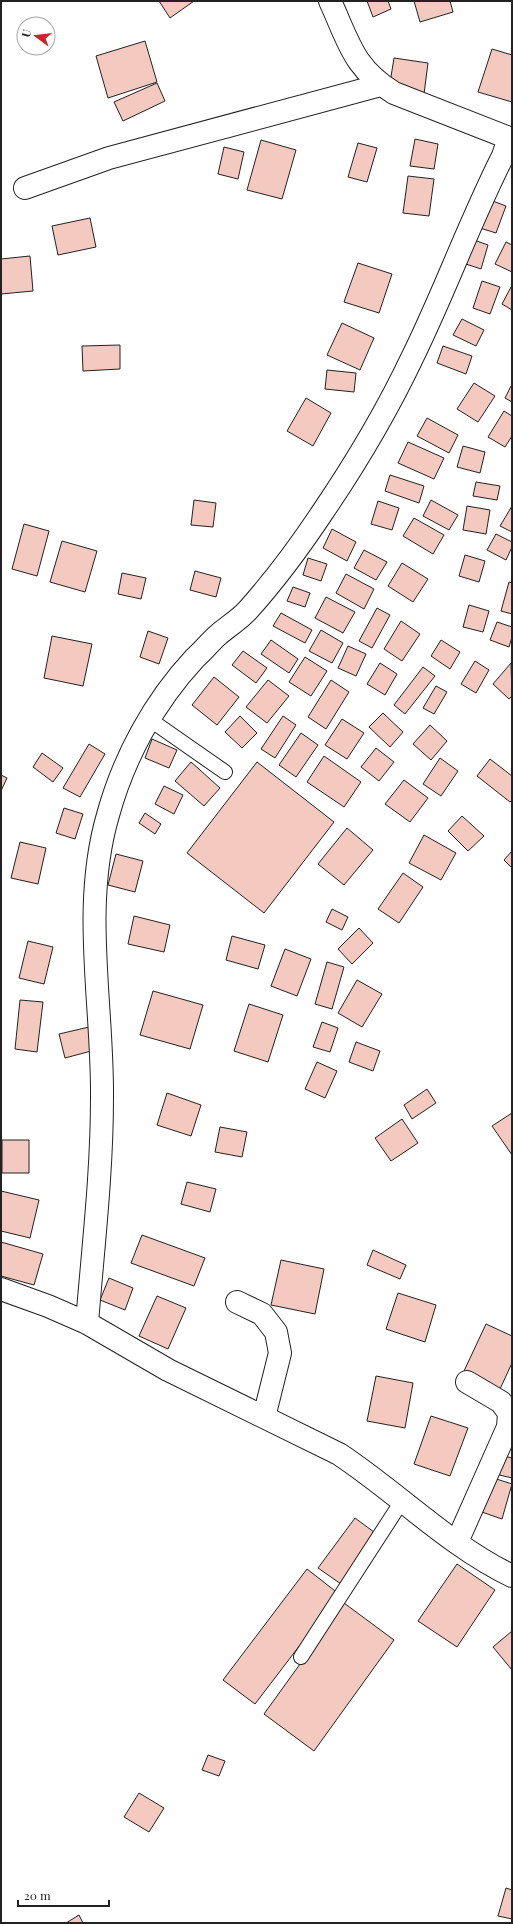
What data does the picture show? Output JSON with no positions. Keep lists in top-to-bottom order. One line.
{"scale_bar":"20 m","north":"left"}
